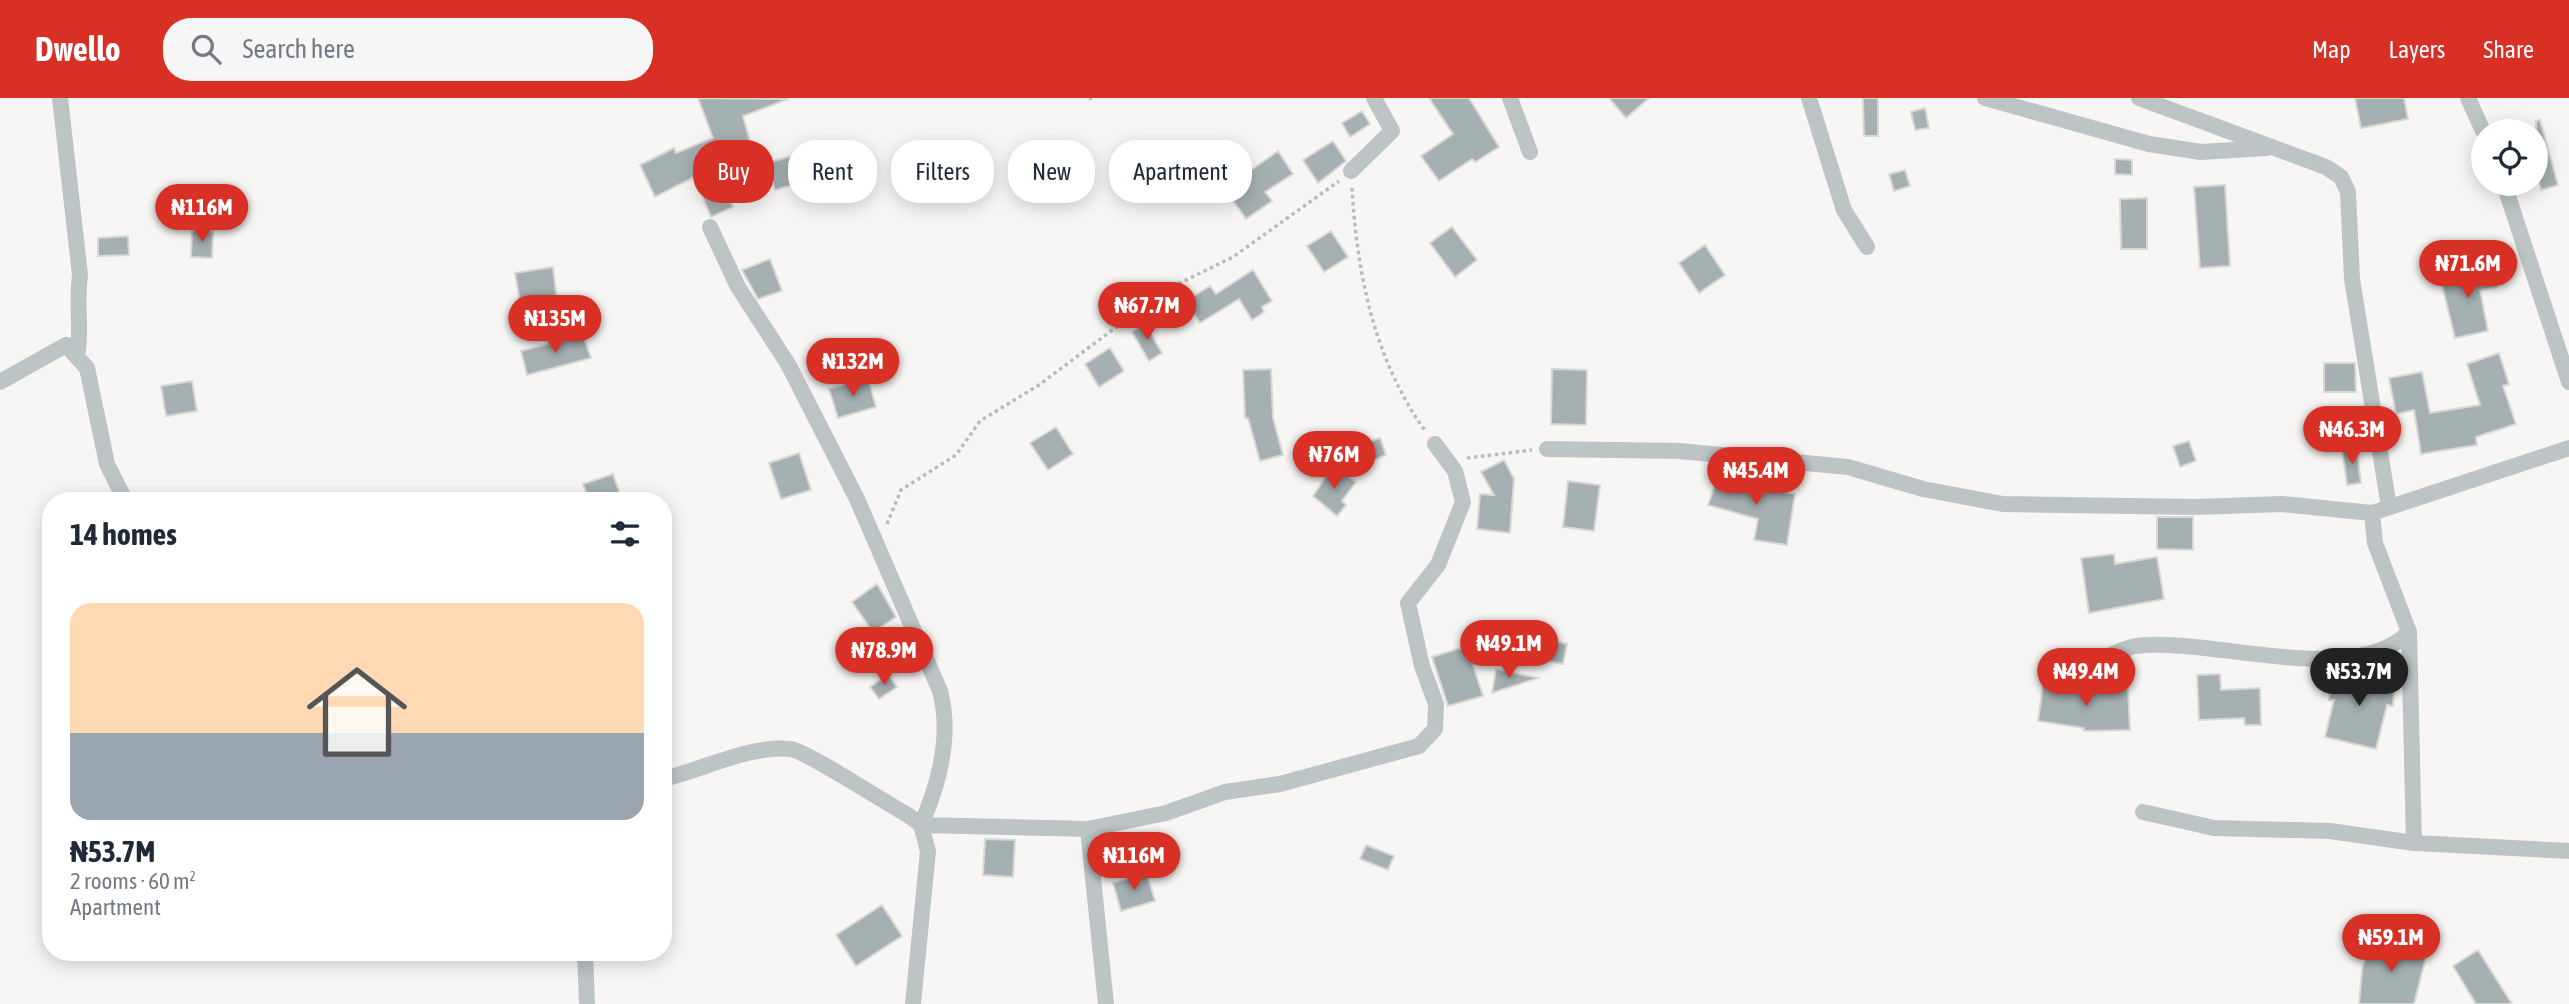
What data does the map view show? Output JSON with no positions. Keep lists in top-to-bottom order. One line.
{"page":{"header":"Dwello","search":"Search here","nav":["Map","Layers","Share"],"chip":["Buy","Rent","Filters","New","Apartment"],"price":["₦116M","₦71.6M","₦67.7M","₦135M","₦132M","₦46.3M","₦76M","₦45.4M","₦49.1M","₦78.9M","₦49.4M","₦53.7M","₦116M","₦59.1M"],"heading":"14 homes","list":[{"name":"₦53.7M","note":"2 rooms · 60 m² · Apartment"}]}}
